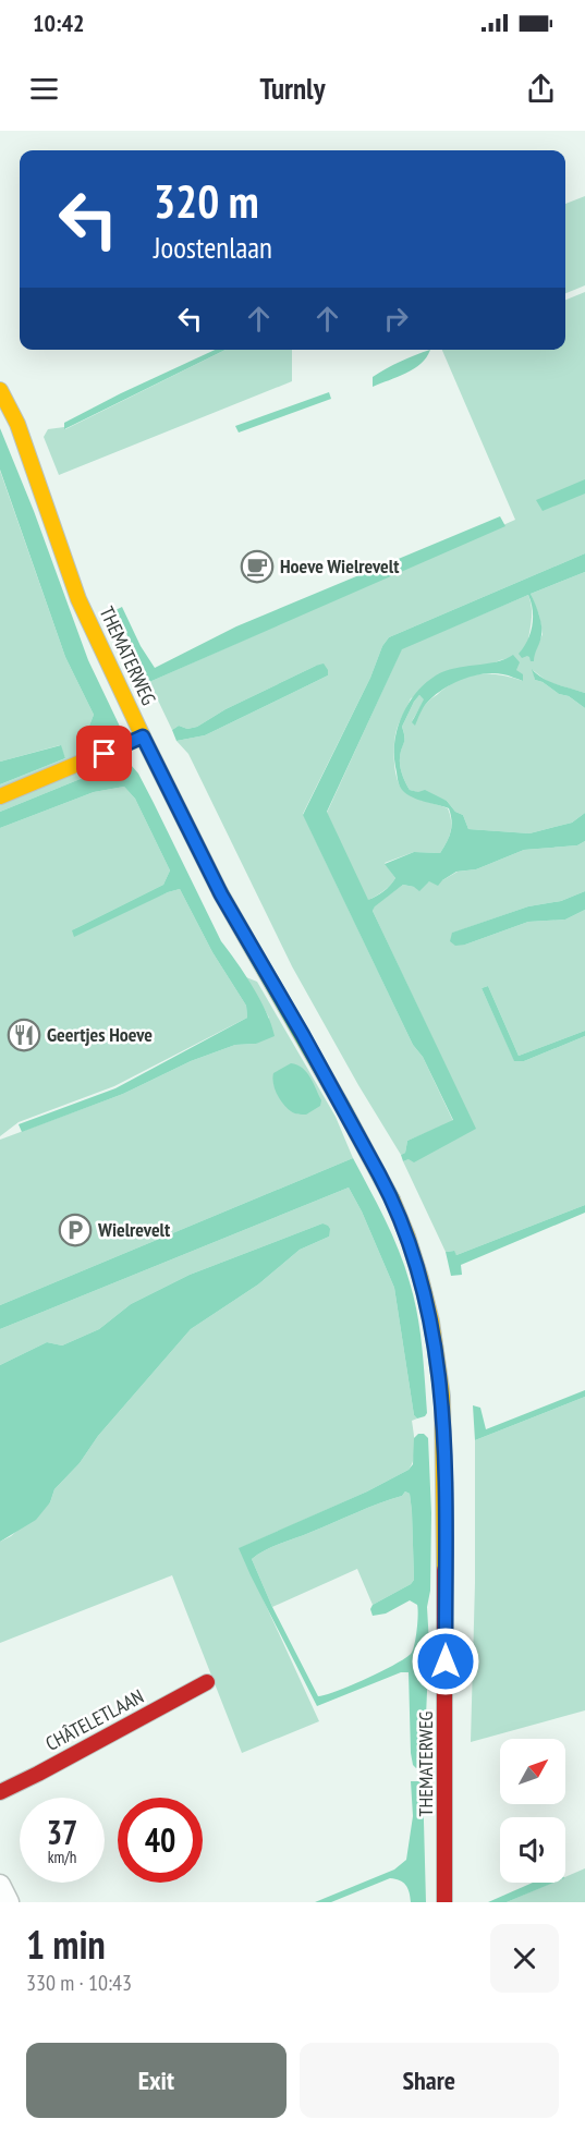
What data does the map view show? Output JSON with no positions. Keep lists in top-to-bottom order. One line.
{"streets":{"street":["THEMATERWEG","CHÂTELETLAAN"]},"places":{"cafe":["Hoeve Wielrevelt"],"restaurant":["Geertjes Hoeve"],"parking":["Wielrevelt"]},"north":"top right","page":{"status":"10:42","header":"Turnly","turn":["320 m","Joostenlaan"],"speed":"37 km/h","limit":"40","heading":["1 min","330 m · 10:43"],"buttons":["Exit","Share"]}}
